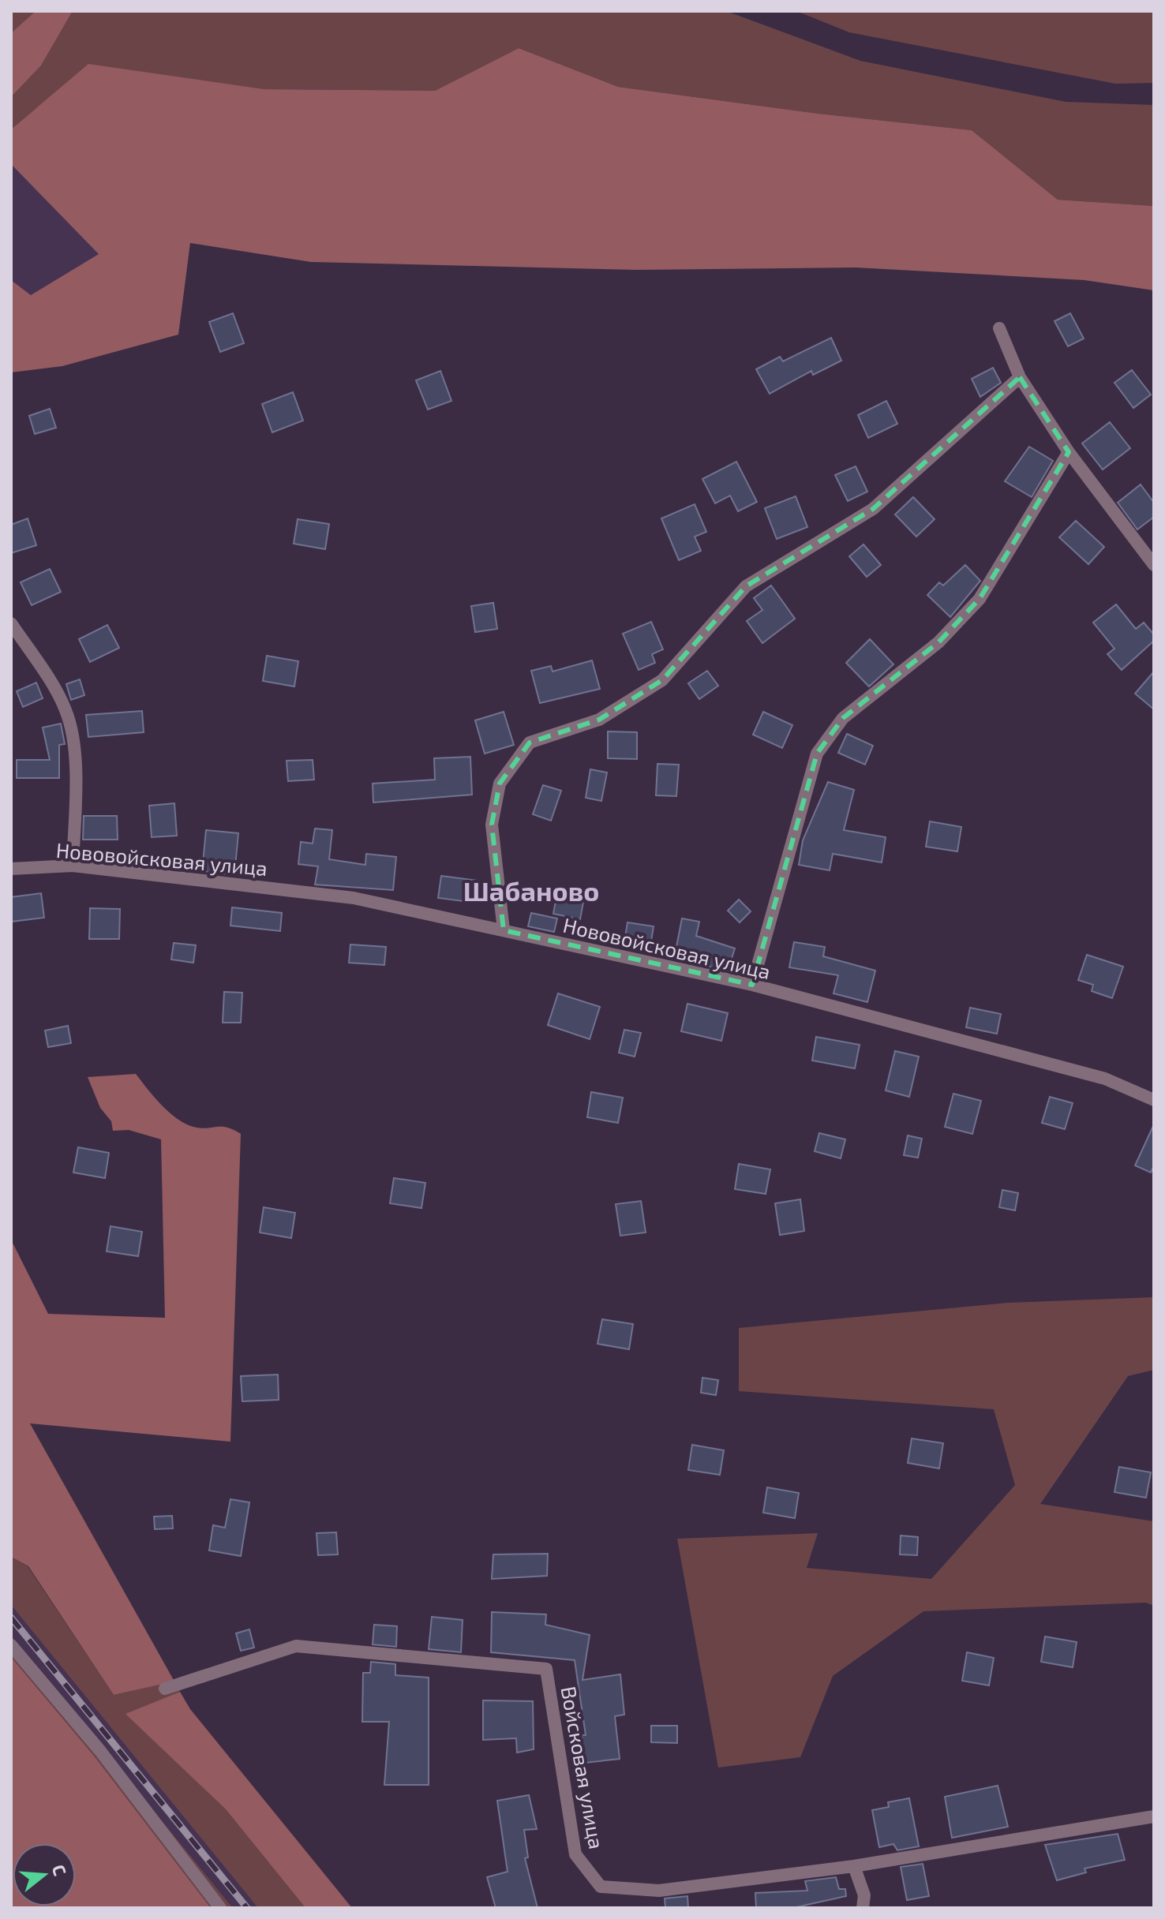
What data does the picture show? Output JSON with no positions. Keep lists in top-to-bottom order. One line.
{"streets":{"street":["Нововойсковая улица","Войсковая улица"]},"districts":["Шабаново"],"north":"right"}
